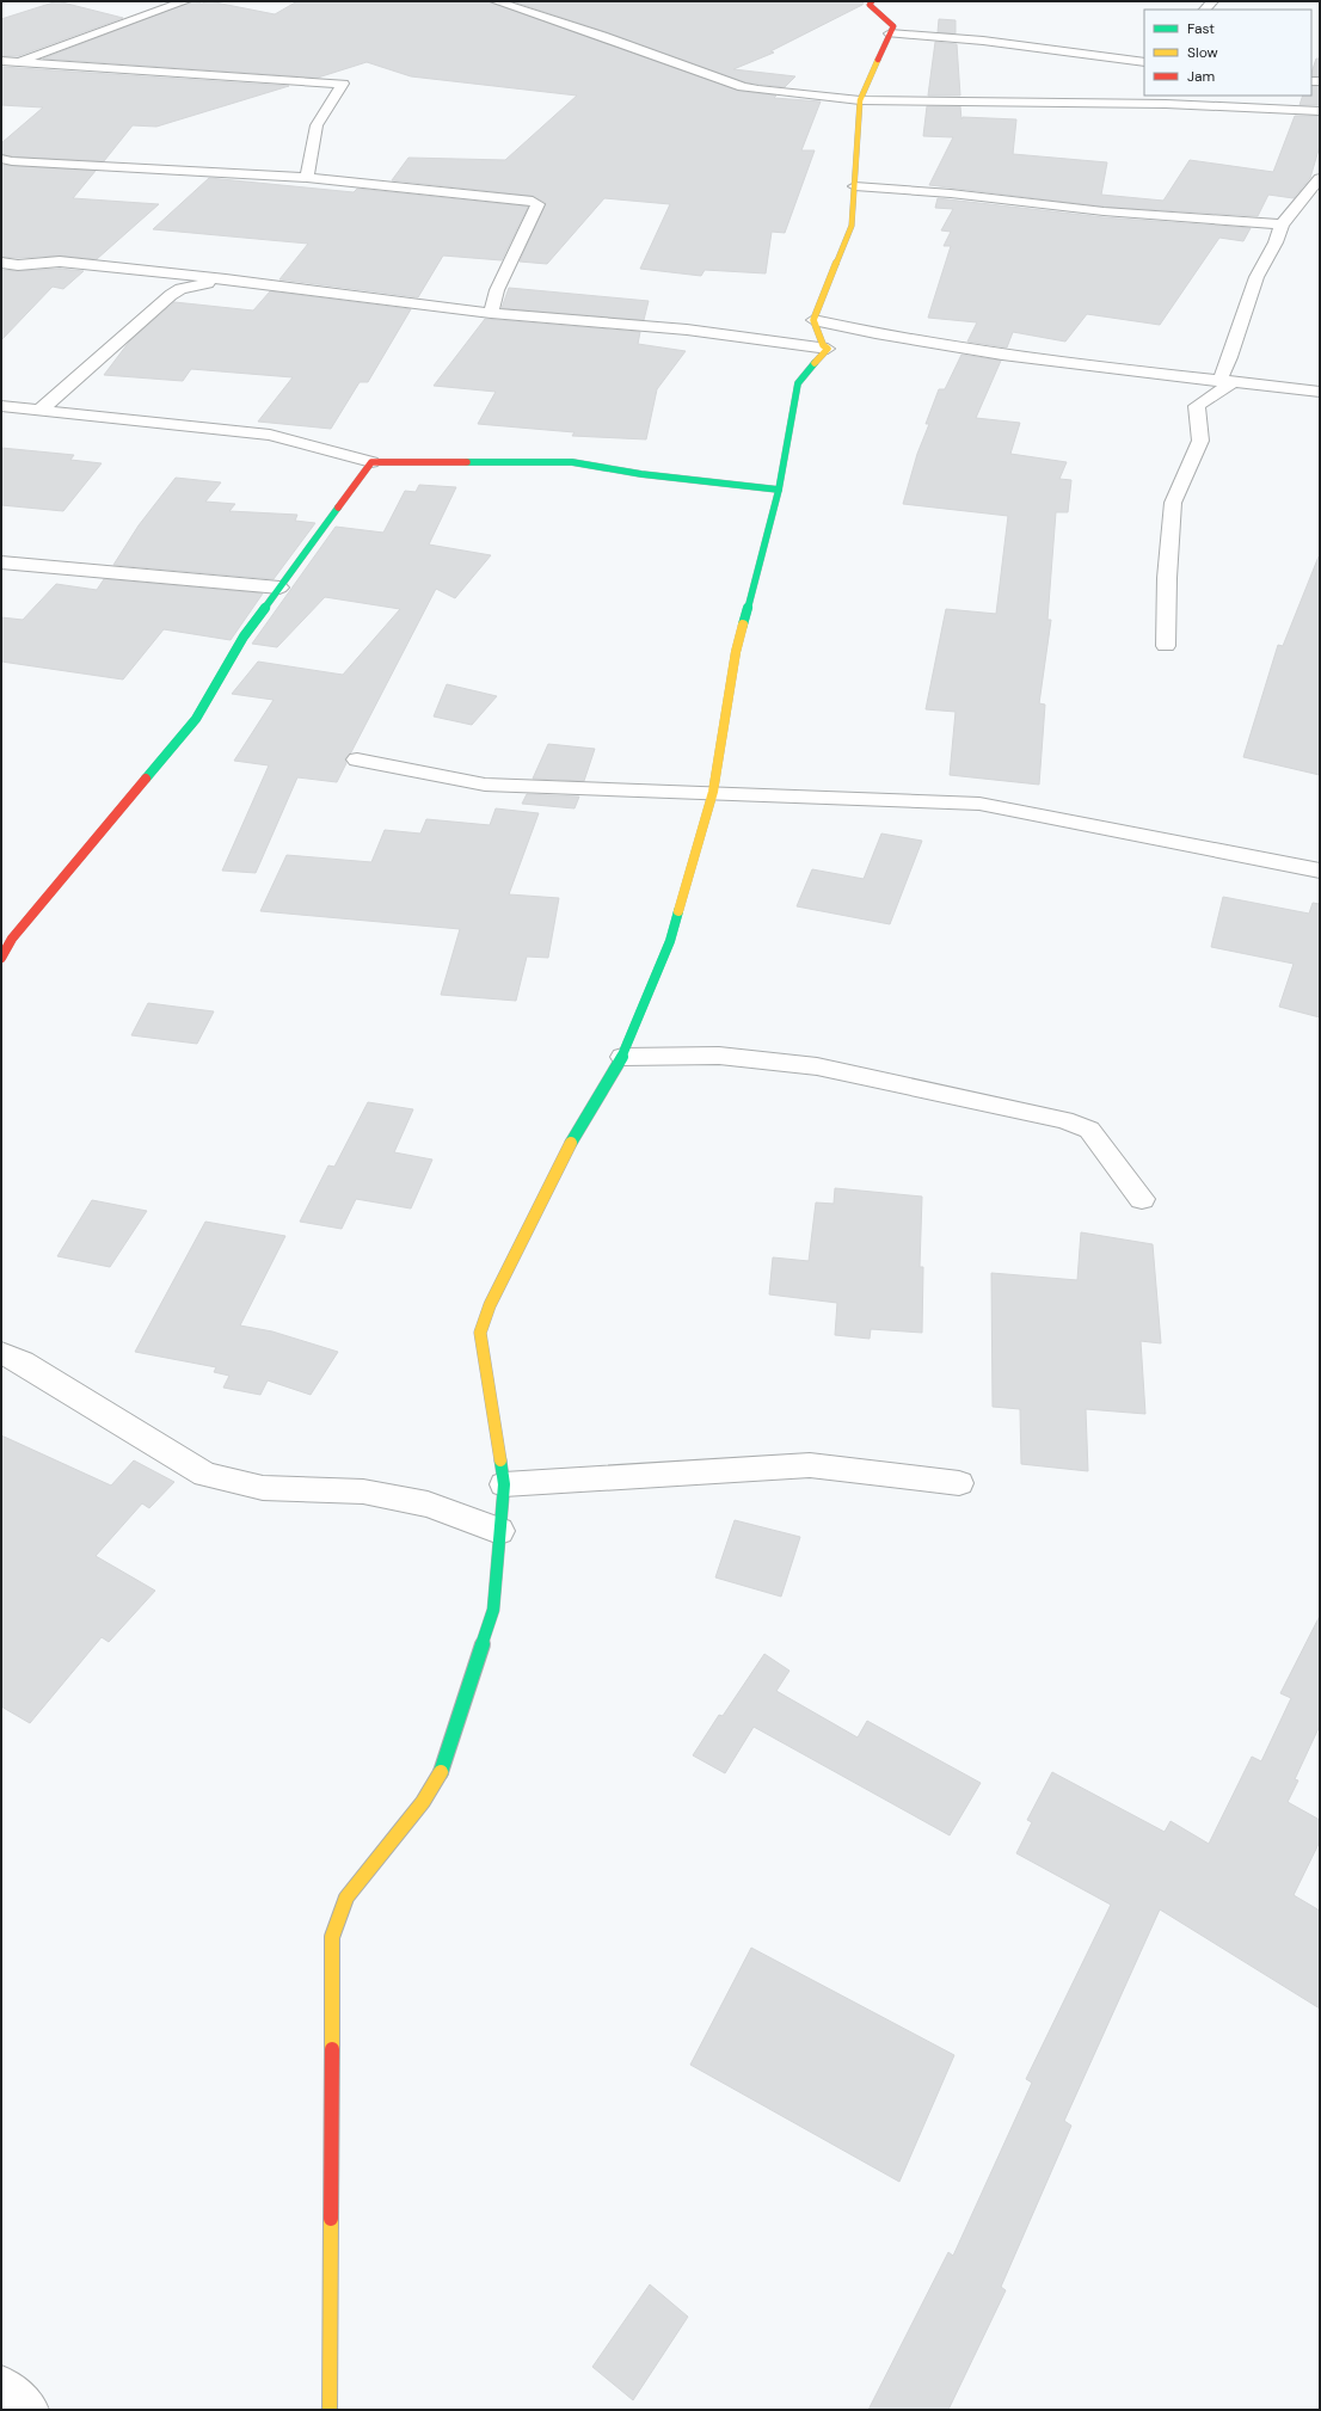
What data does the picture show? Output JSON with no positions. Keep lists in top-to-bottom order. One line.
{"legend":["Fast","Slow","Jam"]}
